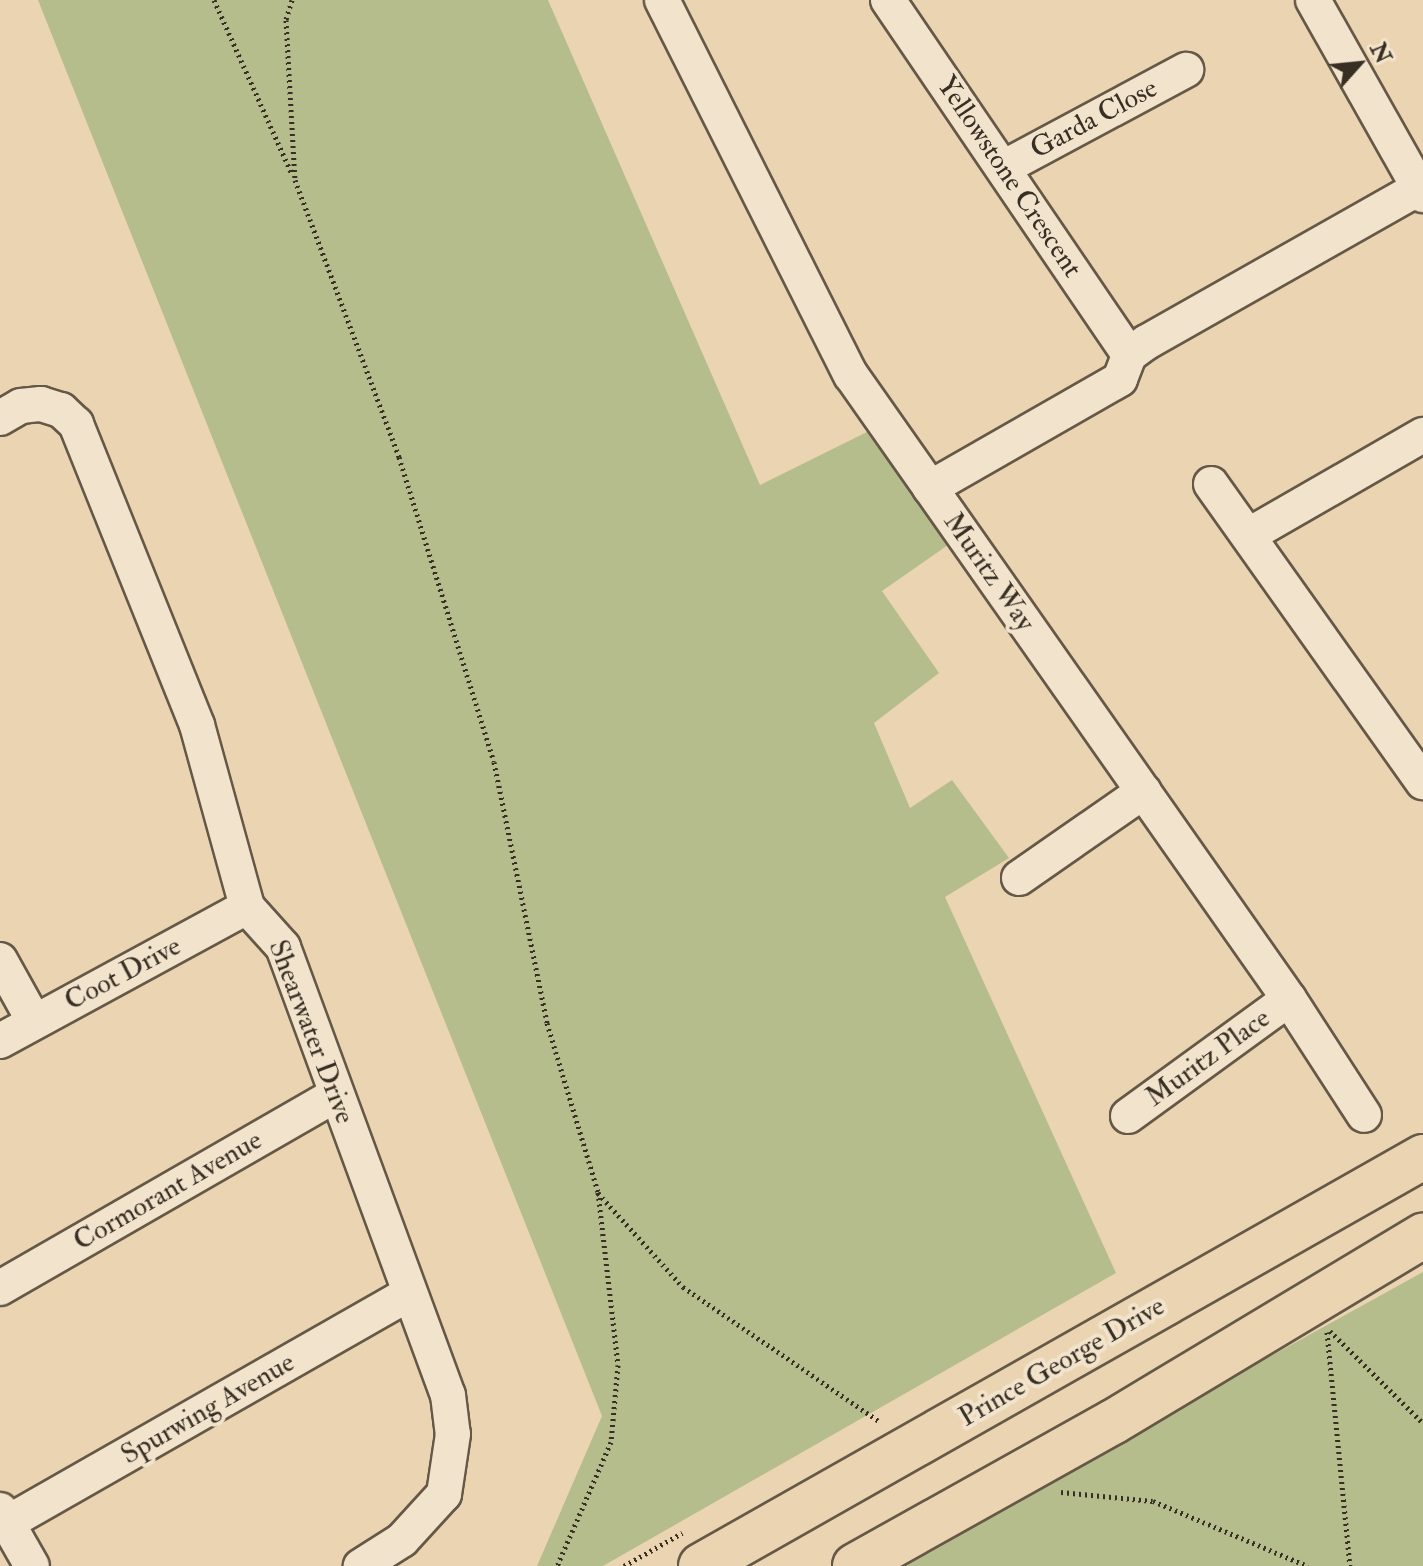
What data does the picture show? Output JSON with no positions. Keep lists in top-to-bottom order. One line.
{"streets":{"main road":["Prince George Drive"],"street":["Garda Close","Yellowstone Crescent","Muritz Way","Coot Drive","Shearwater Drive","Muritz Place","Cormorant Avenue","Spurwing Avenue"]},"crossings":[["Garda Close","Yellowstone Crescent"],["Muritz Way","Muritz Place"],["Coot Drive","Shearwater Drive"],["Shearwater Drive","Cormorant Avenue"],["Shearwater Drive","Spurwing Avenue"]],"north":"top right"}
